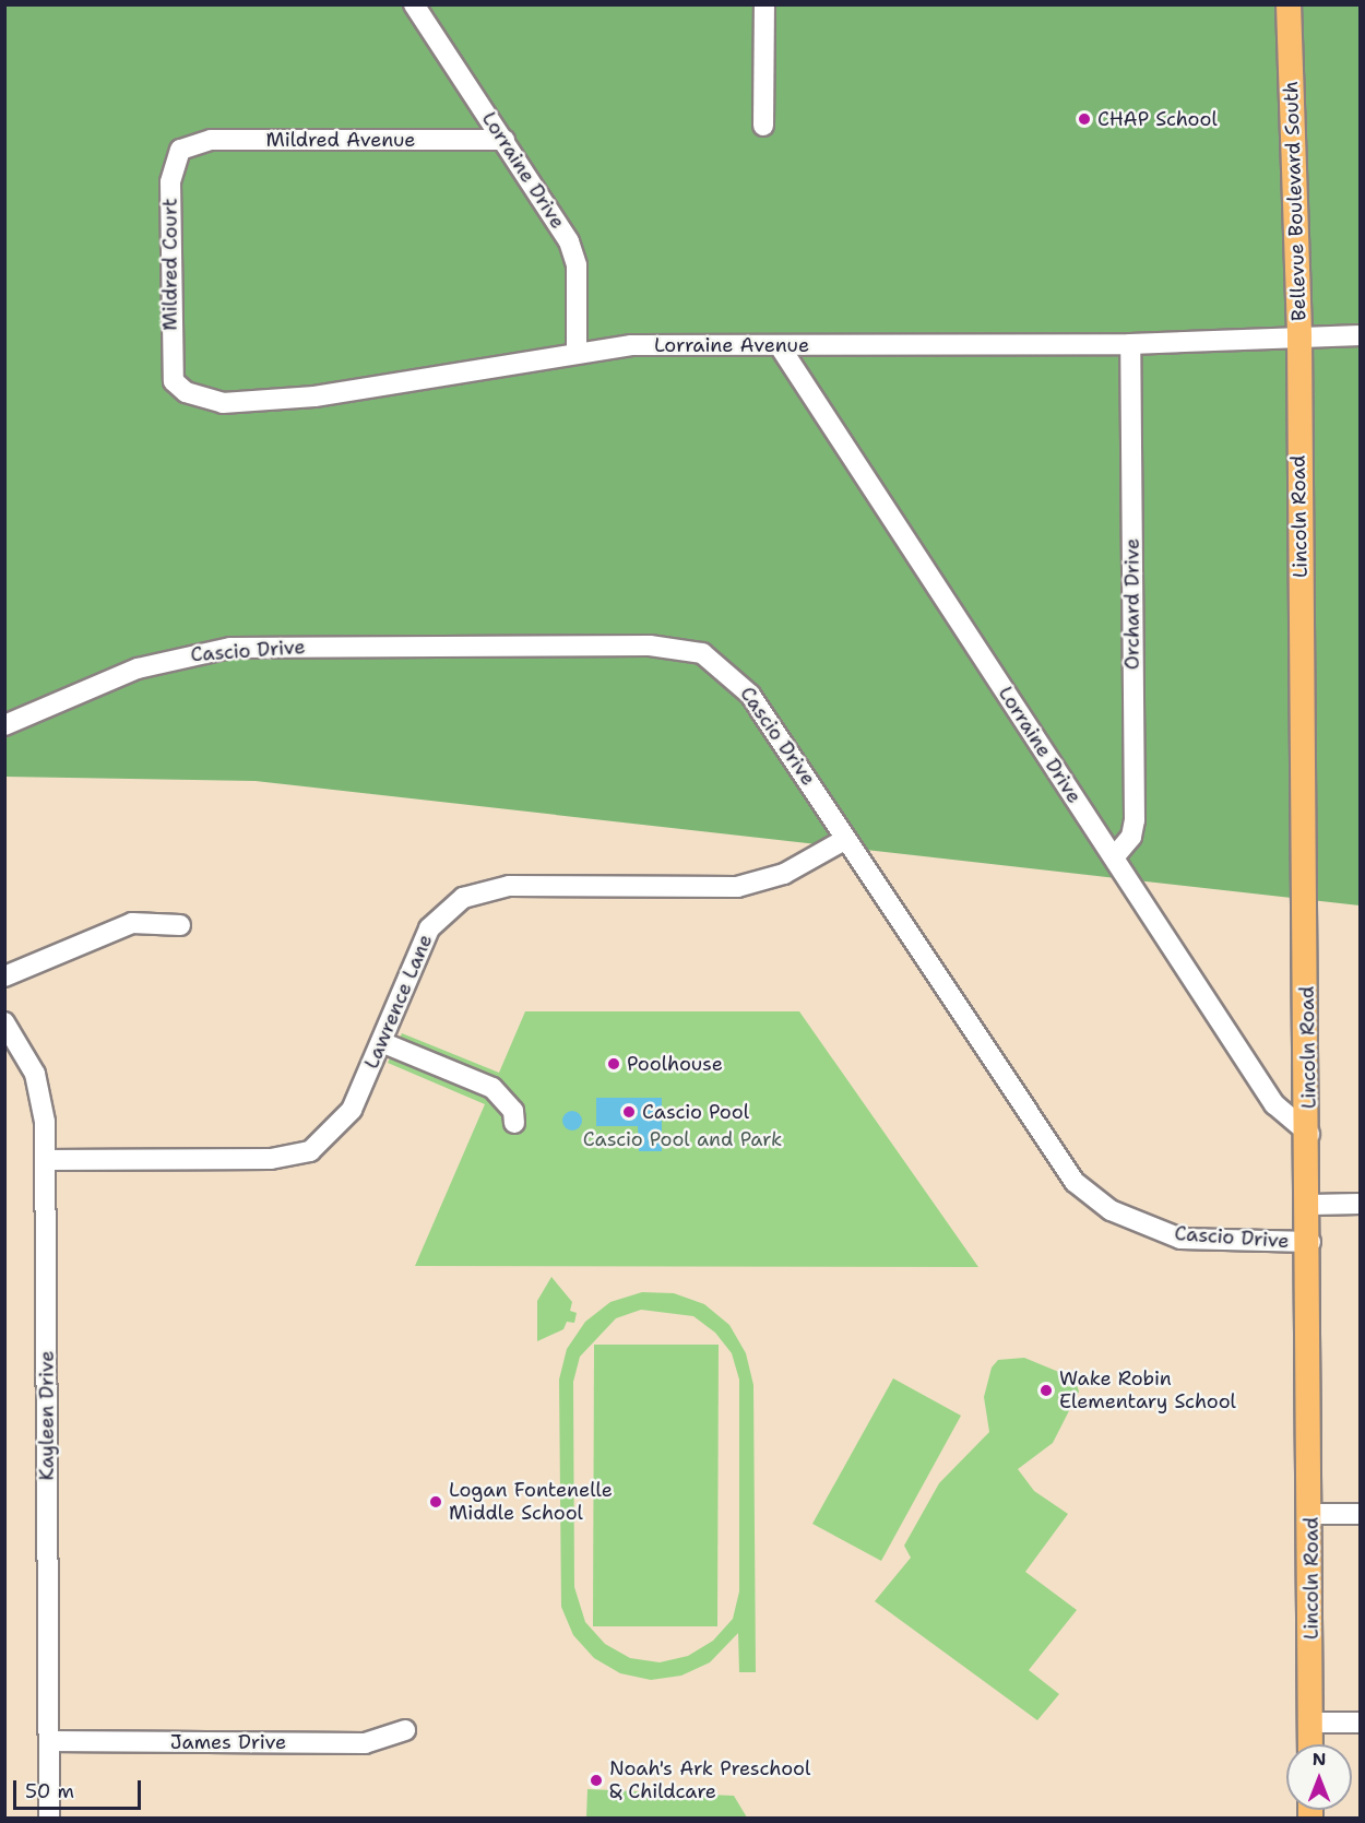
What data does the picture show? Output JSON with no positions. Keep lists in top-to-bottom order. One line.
{"streets":{"main road":["Bellevue Boulevard South","Lincoln Road"],"street":["Mildred Avenue","Lorraine Drive","Mildred Court","Lorraine Avenue","Orchard Drive","Cascio Drive","Lawrence Lane","Kayleen Drive","James Drive"]},"crossings":[["Mildred Avenue","Lorraine Drive"],["Mildred Avenue","Mildred Court"],["Lorraine Drive","Lorraine Avenue"],["Lorraine Drive","Lincoln Road"],["Lorraine Drive","Orchard Drive"],["Bellevue Boulevard South","Lorraine Avenue"],["Bellevue Boulevard South","Lincoln Road"],["Mildred Court","Lorraine Avenue"],["Lorraine Avenue","Lincoln Road"],["Lorraine Avenue","Orchard Drive"],["Lincoln Road","Cascio Drive"],["Cascio Drive","Lawrence Lane"],["Lawrence Lane","Kayleen Drive"],["Kayleen Drive","James Drive"]],"parks":["Cascio Pool and Park"],"places":["CHAP School","Poolhouse","Cascio Pool","Wake Robin Elementary School","Logan Fontenelle Middle School","Noah's Ark Preschool & Childcare"],"scale_bar":"50 m","north":"top"}
